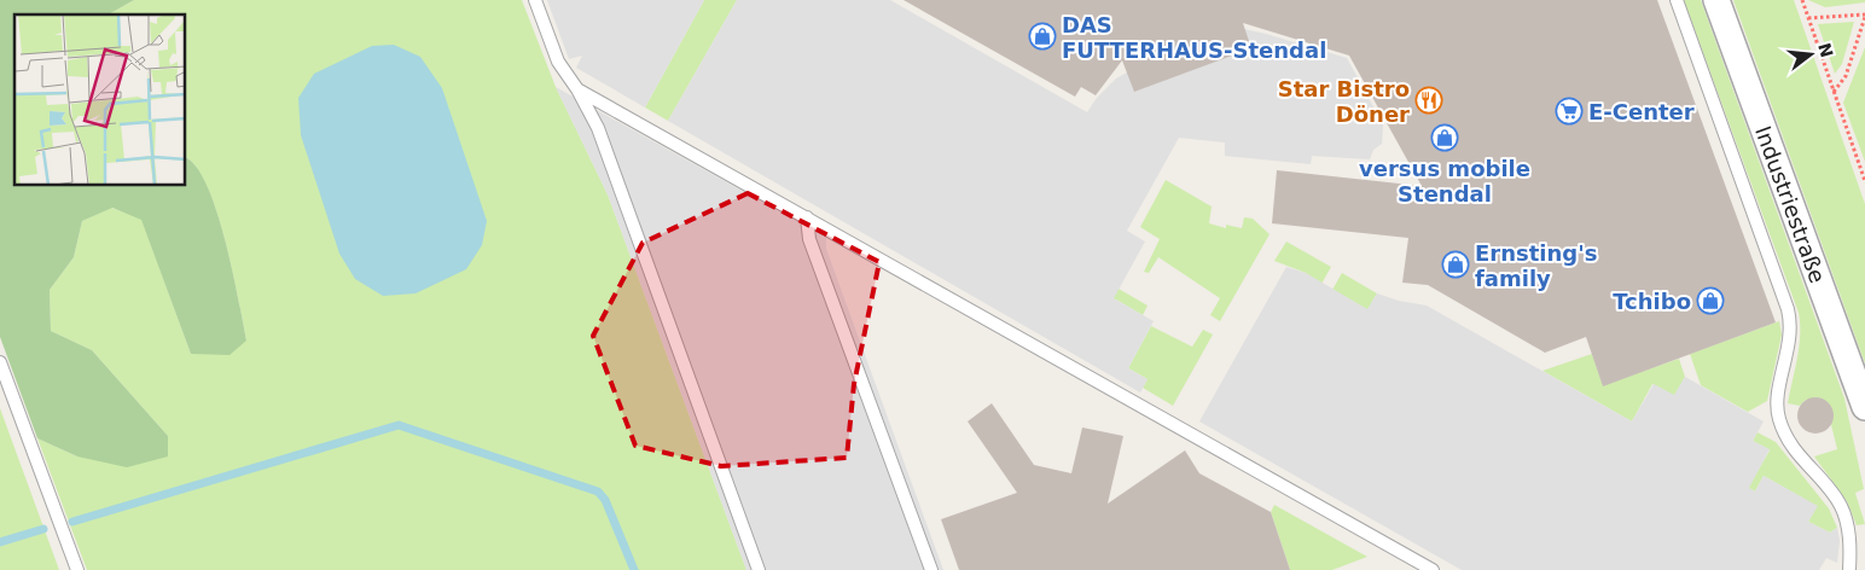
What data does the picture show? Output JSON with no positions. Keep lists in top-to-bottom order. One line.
{"streets":{"street":["Industriestraße"]},"places":{"shop":["DAS FUTTERHAUS-Stendal","versus mobile Stendal","Ernsting's family","Tchibo"],"restaurant":["Star Bistro Döner"],"supermarket":["E-Center"]},"north":"right"}
